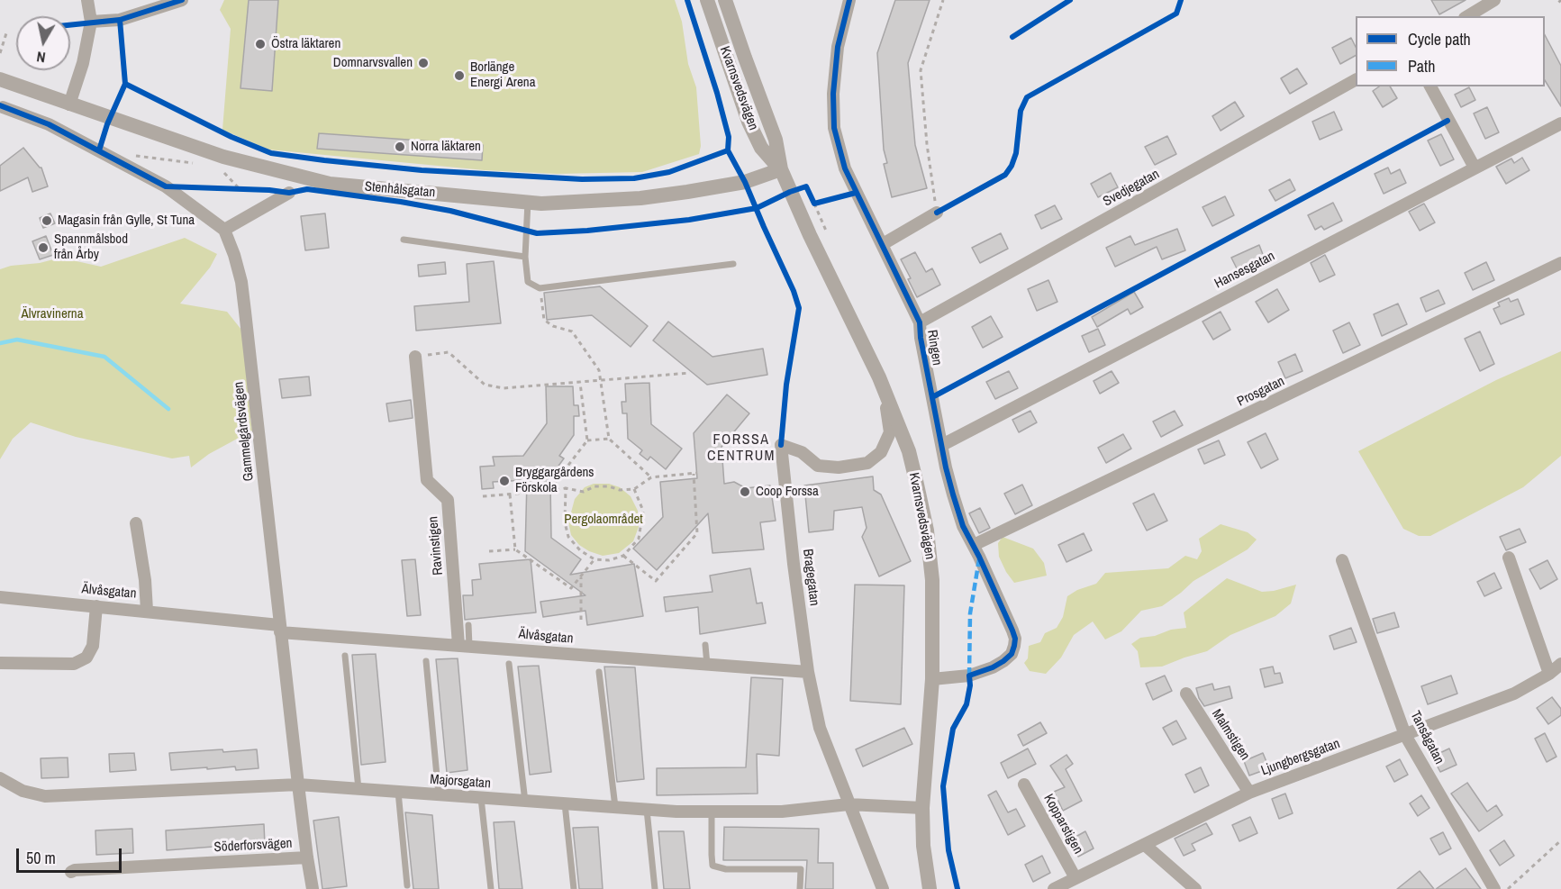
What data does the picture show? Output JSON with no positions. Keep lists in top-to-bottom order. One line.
{"streets":{"street":["Kvarnsvedsvägen","Svedjegatan","Stenhålsgatan","Hansesgatan","Ringen","Prosgatan","Gammelgårdsvägen","Ravinstigen","Bragegatan","Älvåsgatan","Malmstigen","Tansågatan","Ljungbergsgatan","Majorsgatan","Kopparstigen","Söderforsvägen"]},"crossings":[["Kvarnsvedsvägen","Stenhålsgatan"],["Kvarnsvedsvägen","Ringen"],["Kvarnsvedsvägen","Bragegatan"],["Kvarnsvedsvägen","Majorsgatan"],["Svedjegatan","Ringen"],["Hansesgatan","Ringen"],["Ringen","Prosgatan"],["Gammelgårdsvägen","Älvåsgatan"],["Gammelgårdsvägen","Majorsgatan"],["Gammelgårdsvägen","Söderforsvägen"],["Ravinstigen","Älvåsgatan"],["Bragegatan","Älvåsgatan"],["Bragegatan","Majorsgatan"],["Malmstigen","Ljungbergsgatan"],["Tansågatan","Ljungbergsgatan"],["Ljungbergsgatan","Kopparstigen"]],"districts":["FORSSA CENTRUM"],"parks":["Älvravinerna","Pergolaområdet"],"places":["Östra läktaren","Domnarvsvallen","Borlänge Energi Arena","Norra läktaren","Magasin från Gylle, St Tuna","Spannmålsbod från Årby","Bryggargårdens Förskola","Coop Forssa"],"legend":["Cycle path","Path"],"scale_bar":"50 m","north":"bottom"}
